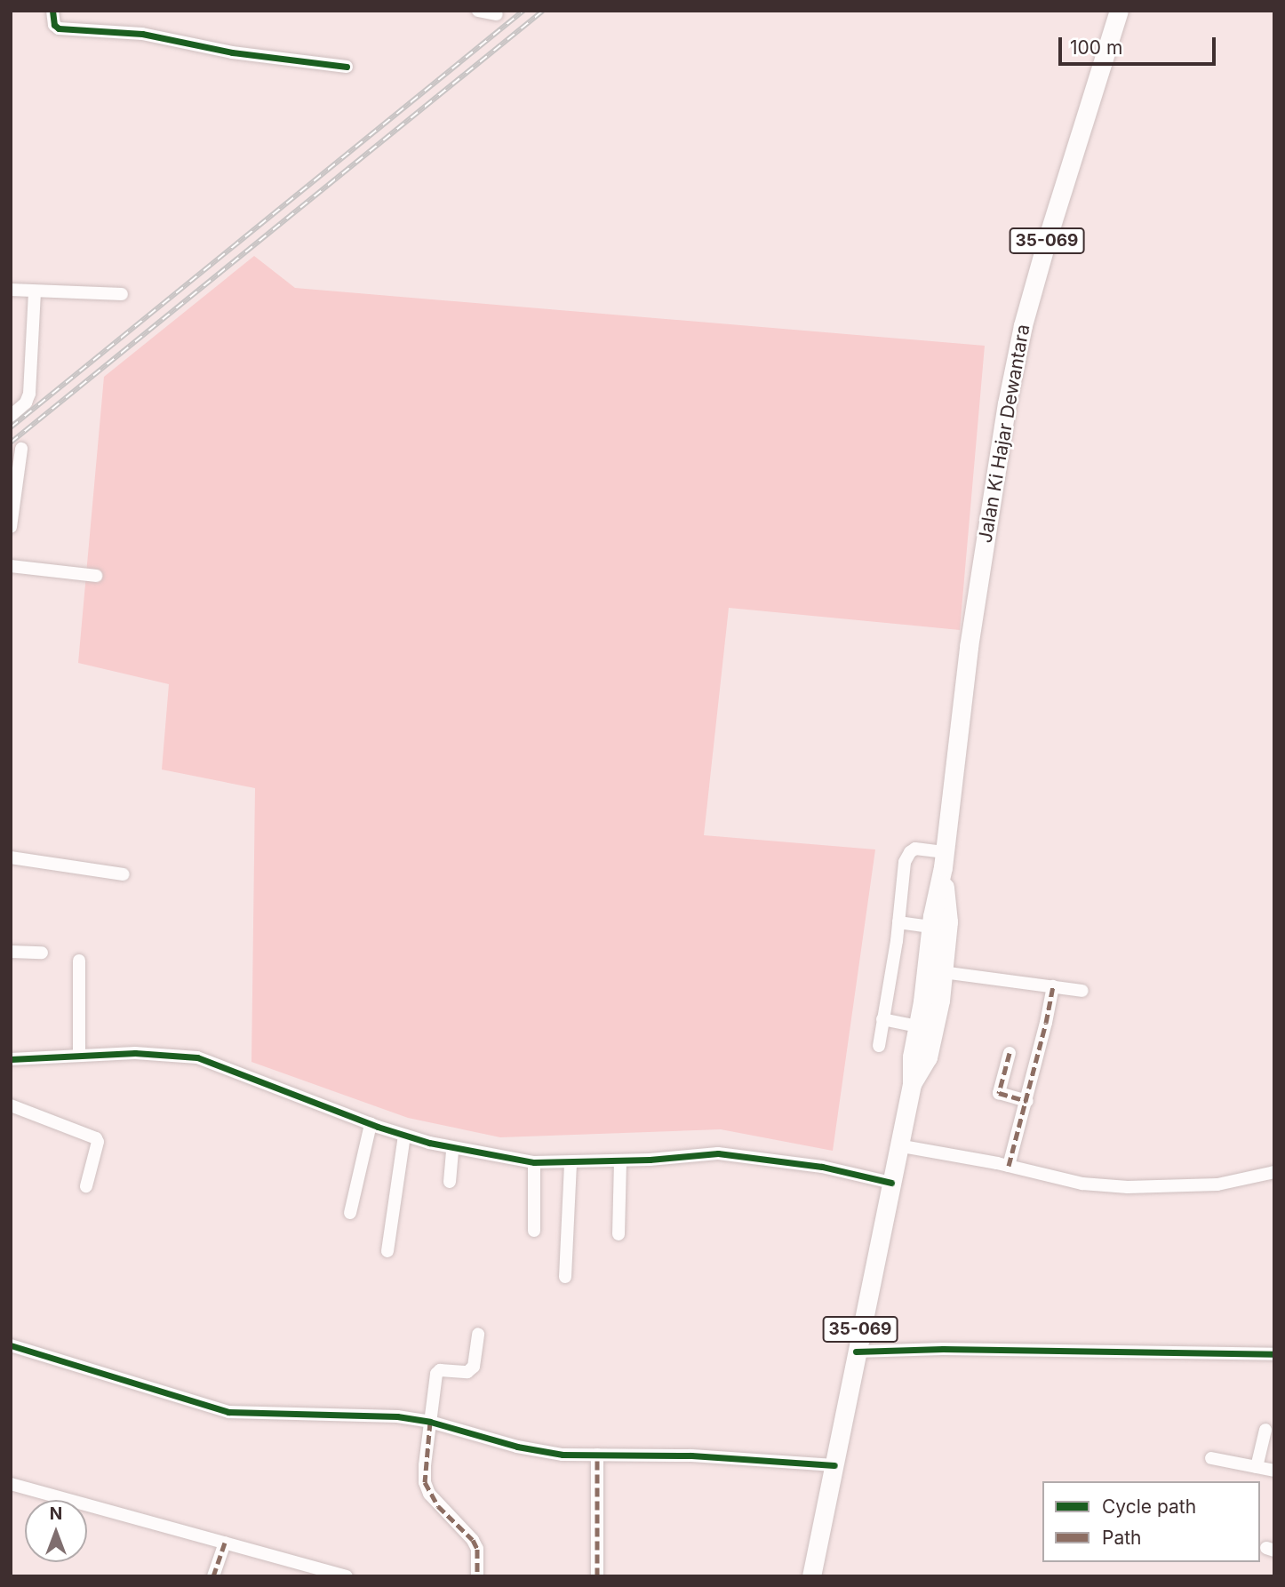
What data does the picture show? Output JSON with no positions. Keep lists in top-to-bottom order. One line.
{"streets":{"main road":["35-069","Jalan Ki Hajar Dewantara"]},"legend":["Cycle path","Path"],"scale_bar":"100 m","north":"top"}
